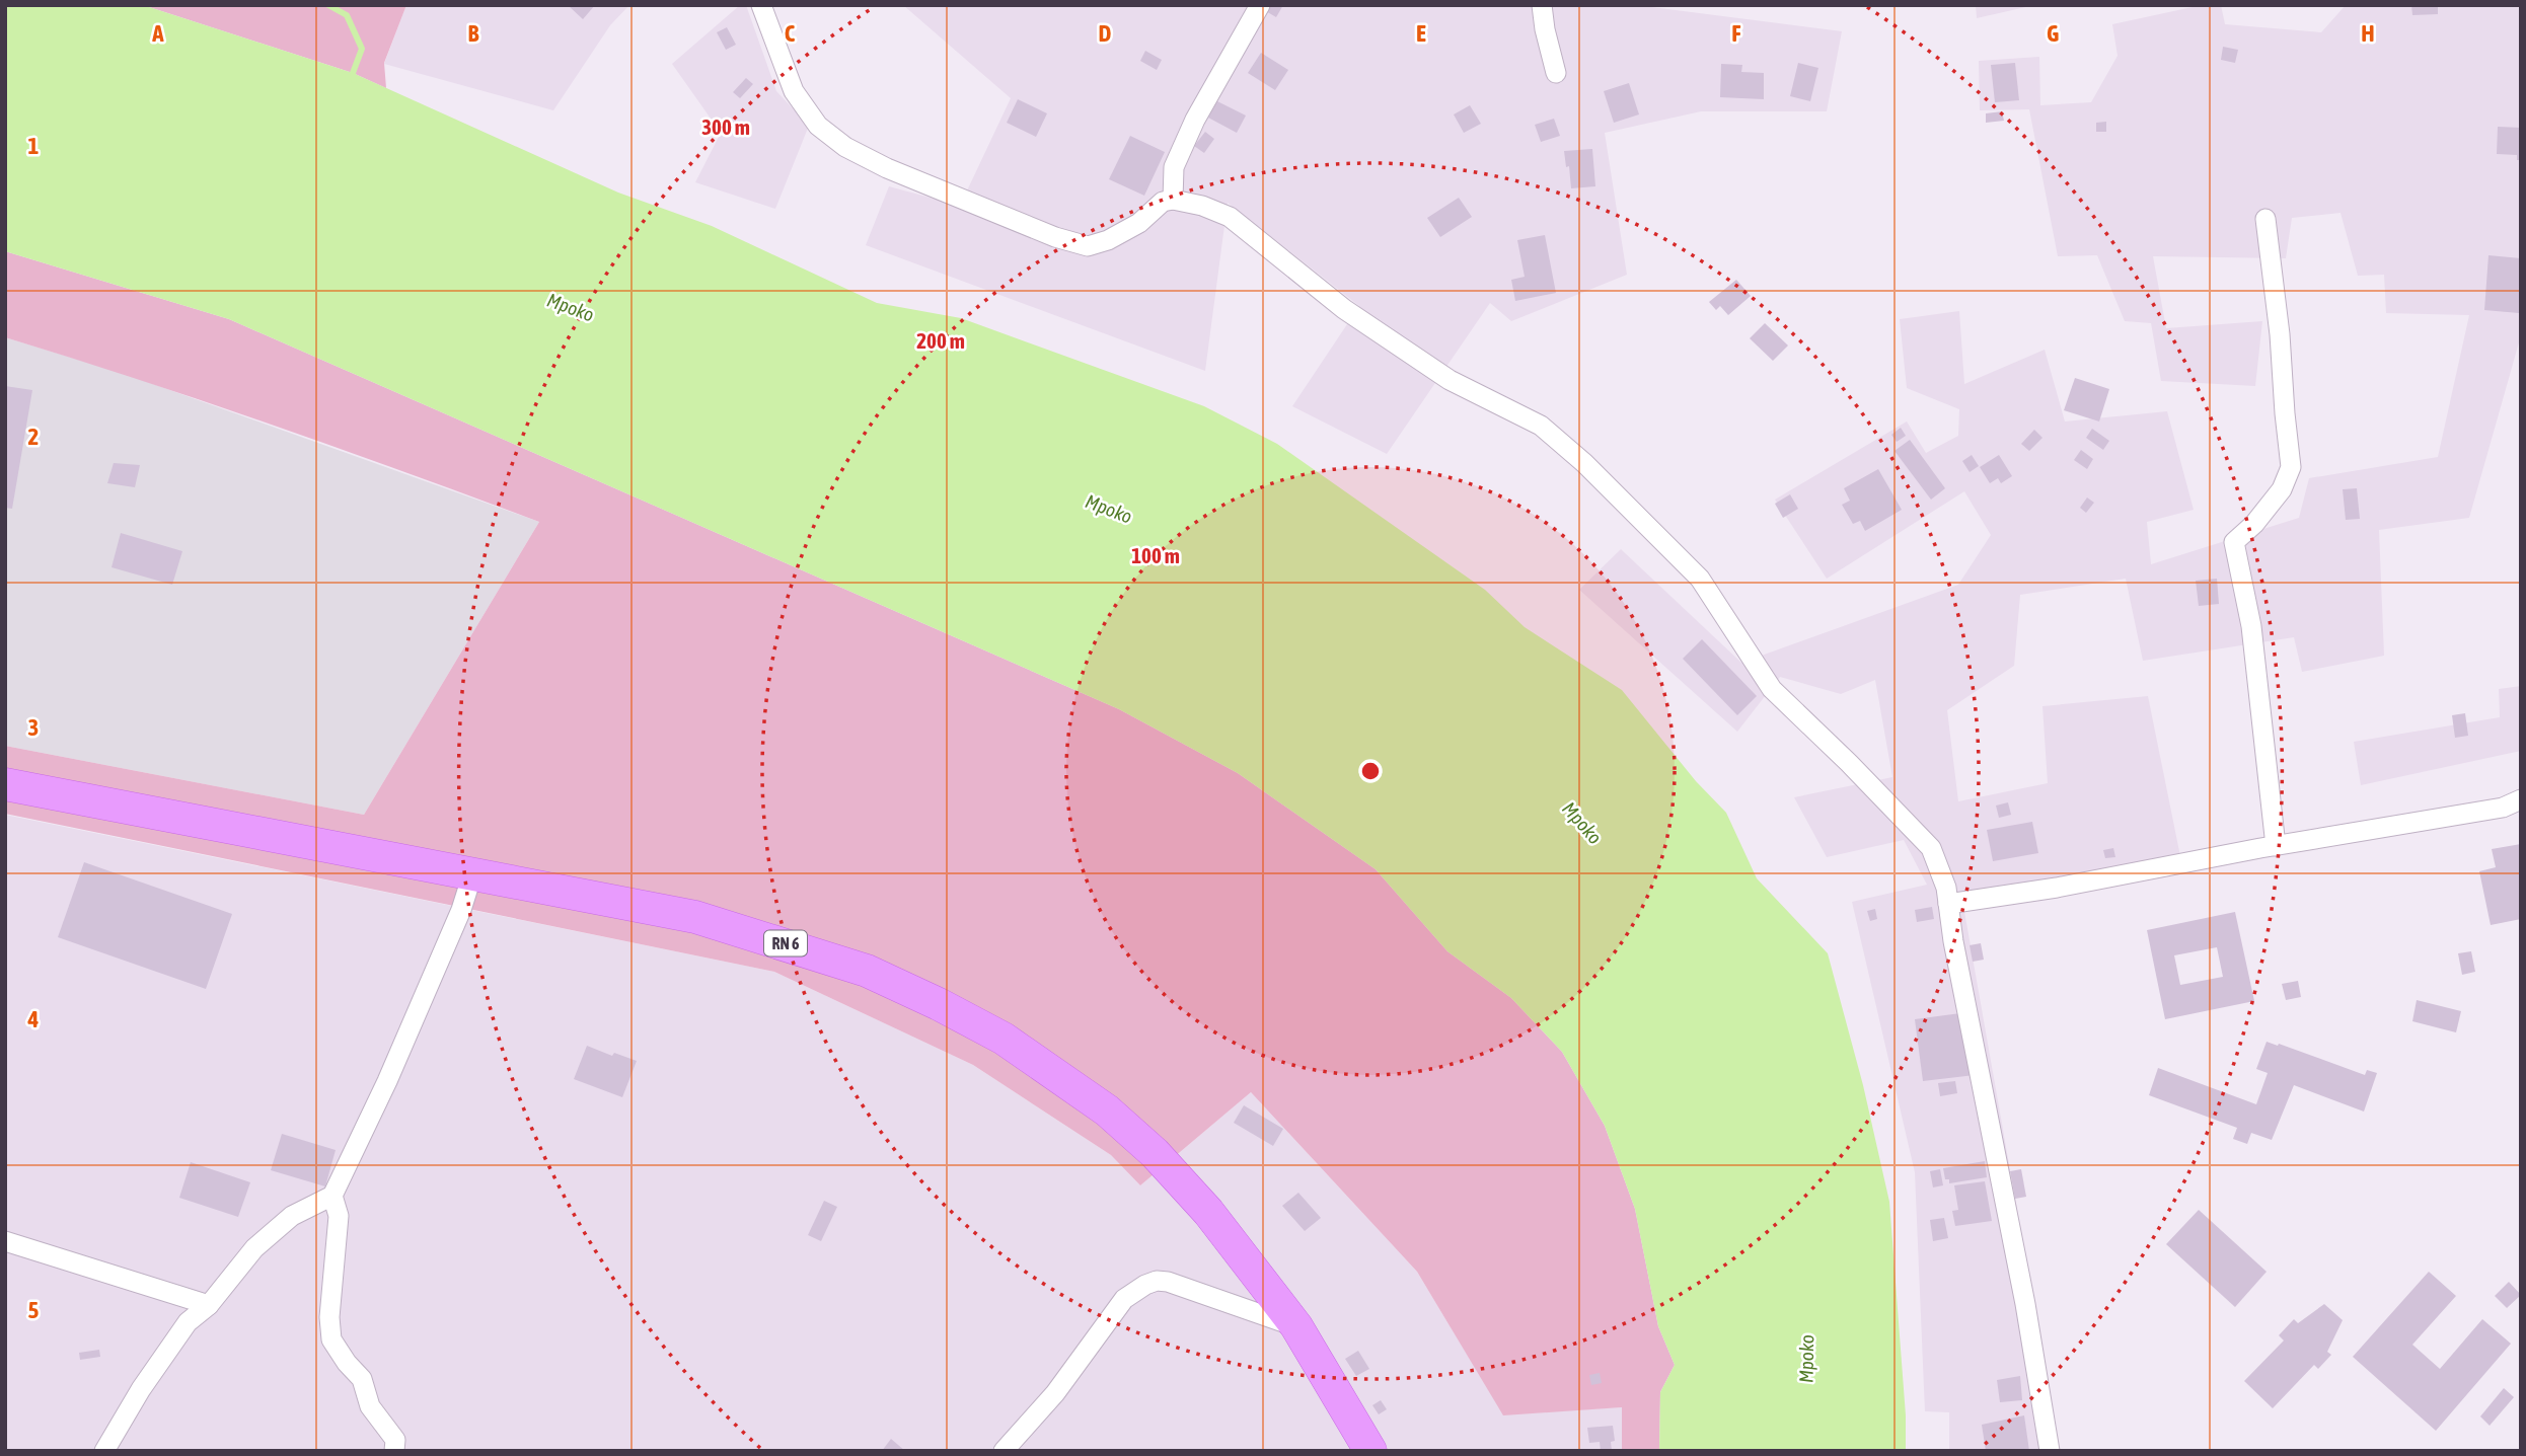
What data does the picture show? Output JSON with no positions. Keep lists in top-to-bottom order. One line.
{"streets":{"main road":["RN 6"]},"water":["Mpoko"],"grid":{"columns":["A","B","C","D","E","F","G","H"],"rows":["1","2","3","4","5"]},"rings":["300 m","200 m","100 m"]}
